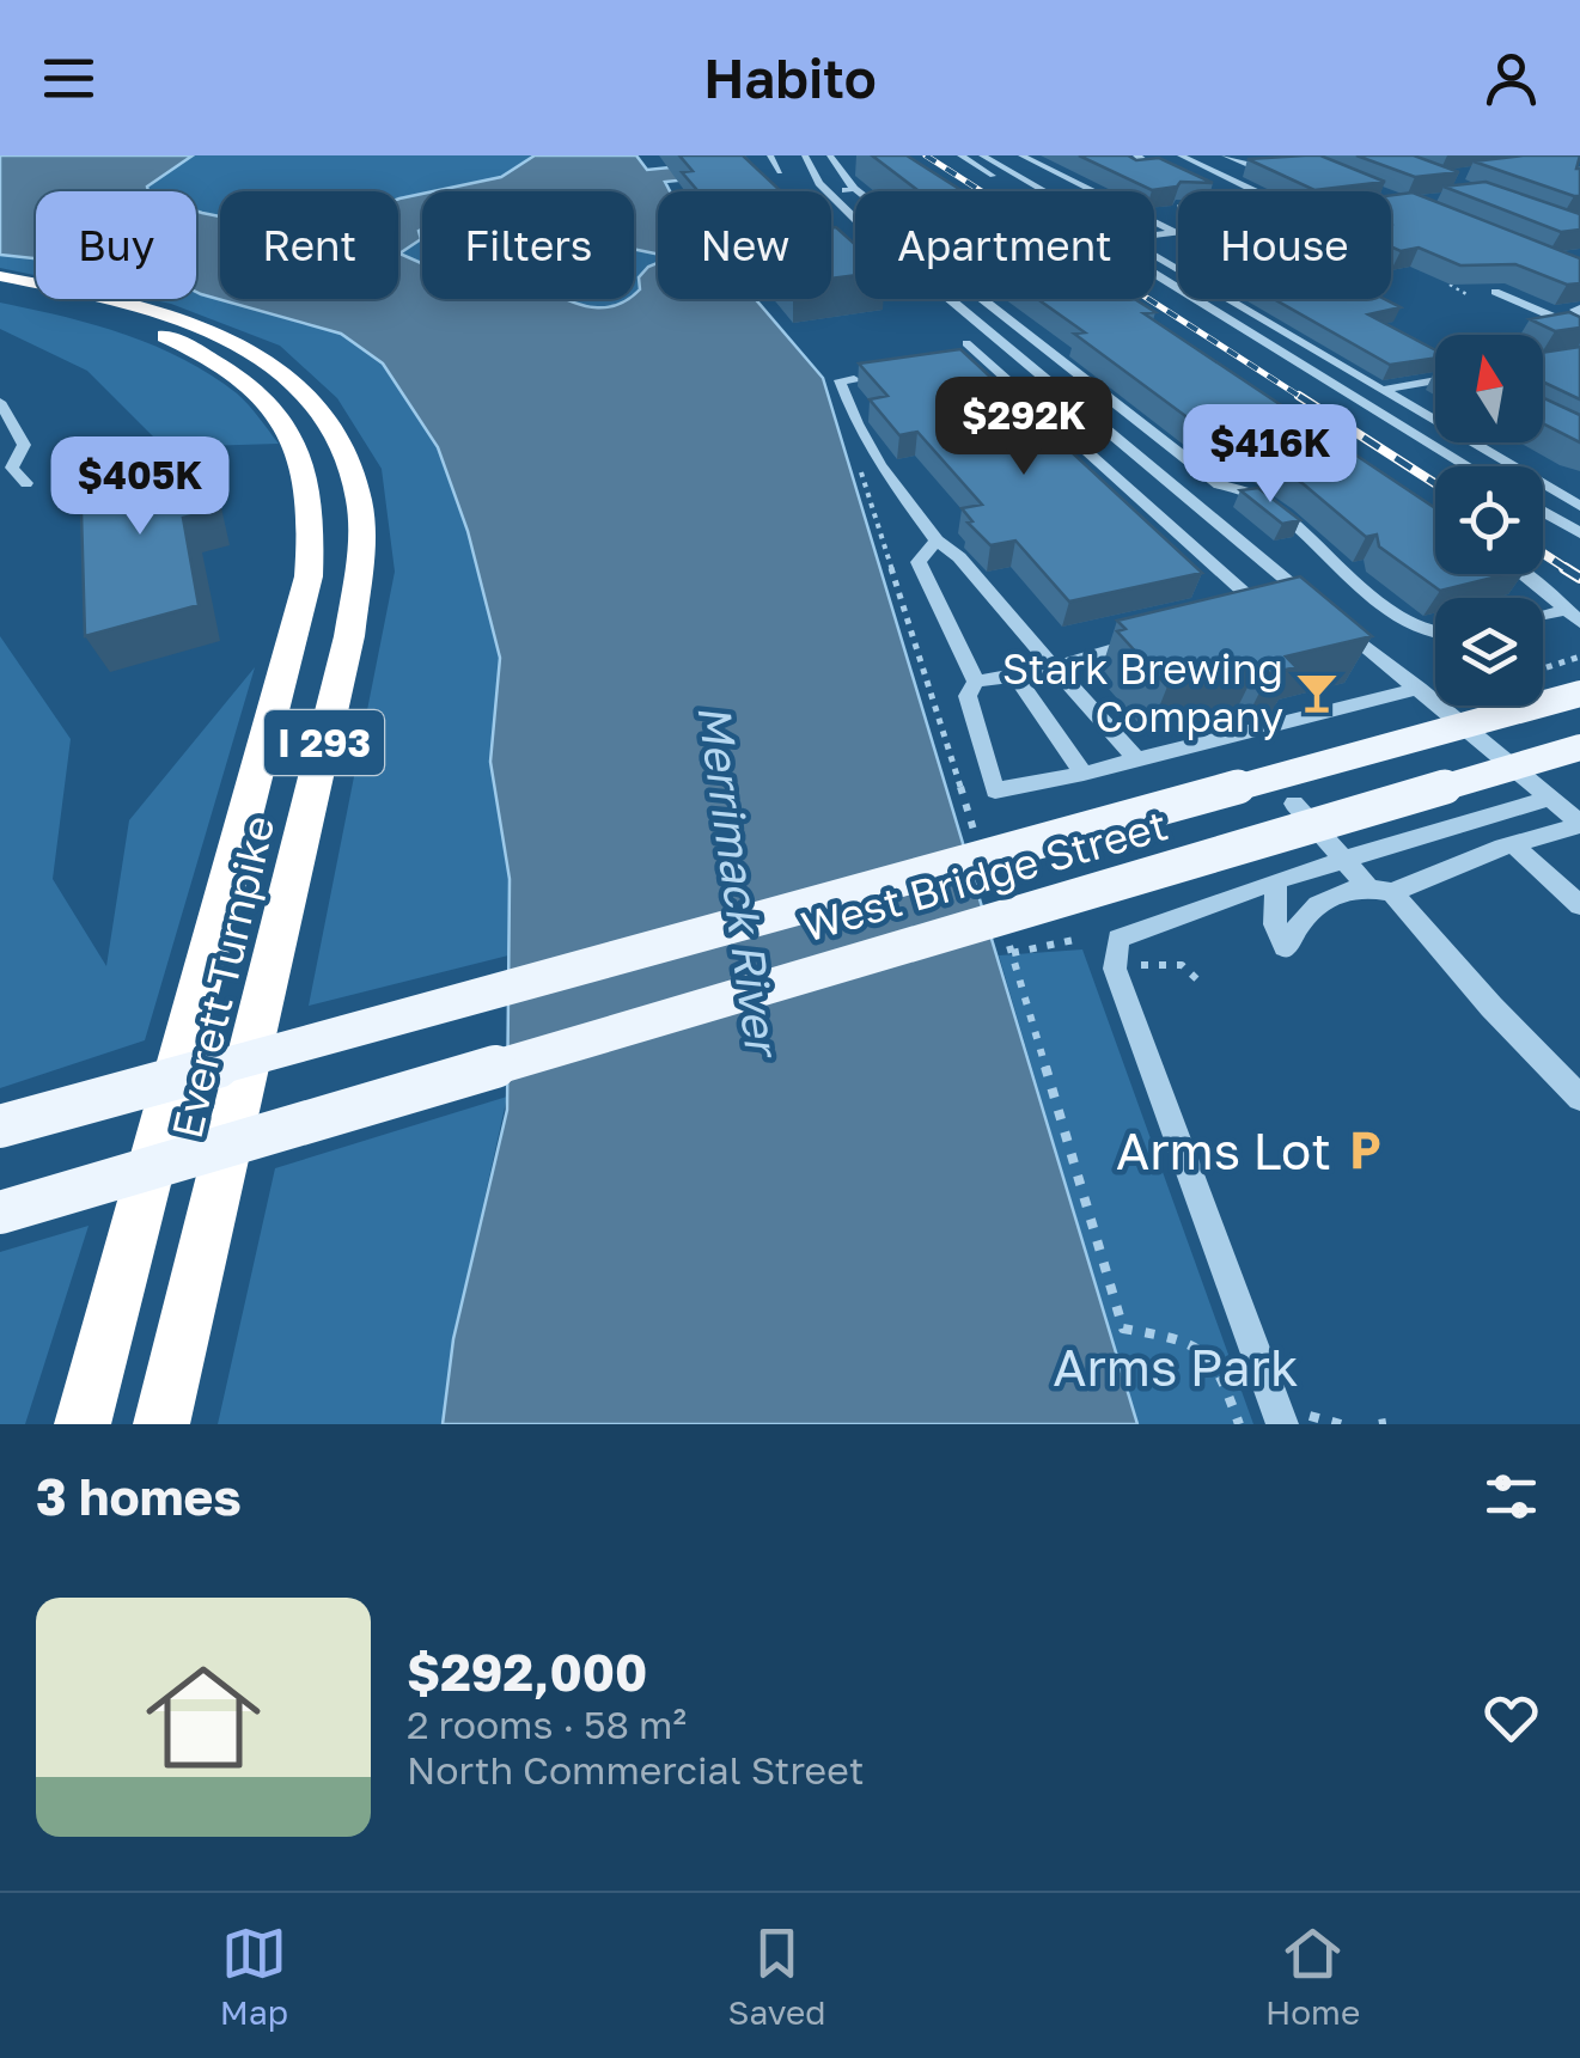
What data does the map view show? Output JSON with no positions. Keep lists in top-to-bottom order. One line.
{"streets":{"highway":["I 293","Everett Turnpike"],"main road":["West Bridge Street"]},"water":["Merrimack River"],"parks":["Arms Park"],"places":{"bar":["Stark Brewing Company"],"parking":["Arms Lot"]},"north":"top","page":{"header":"Habito","chip":["Buy","Rent","Filters","New","Apartment","House"],"price":["$292K","$416K","$405K"],"heading":"3 homes","list":[{"name":"$292,000","note":"2 rooms · 58 m² · North Commercial Street"}],"tabs":["Map","Saved","Home"]}}
